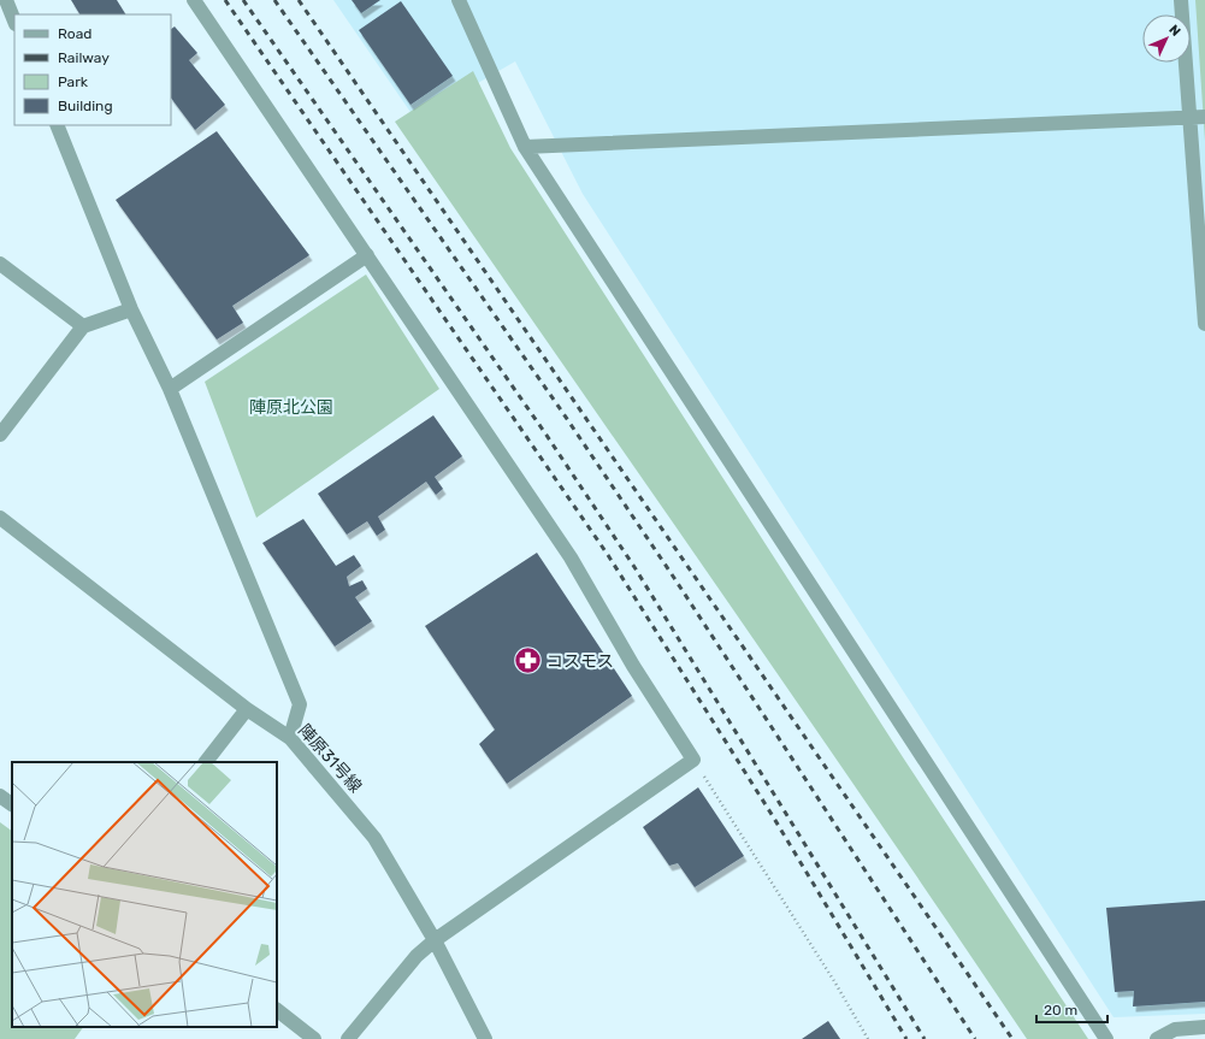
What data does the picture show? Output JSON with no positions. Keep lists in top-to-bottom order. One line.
{"streets":{"street":["陣原31号線"]},"parks":["陣原北公園"],"places":{"pharmacy":["コスモス"]},"legend":["Road","Railway","Park","Building"],"scale_bar":"20 m","north":"top right"}
